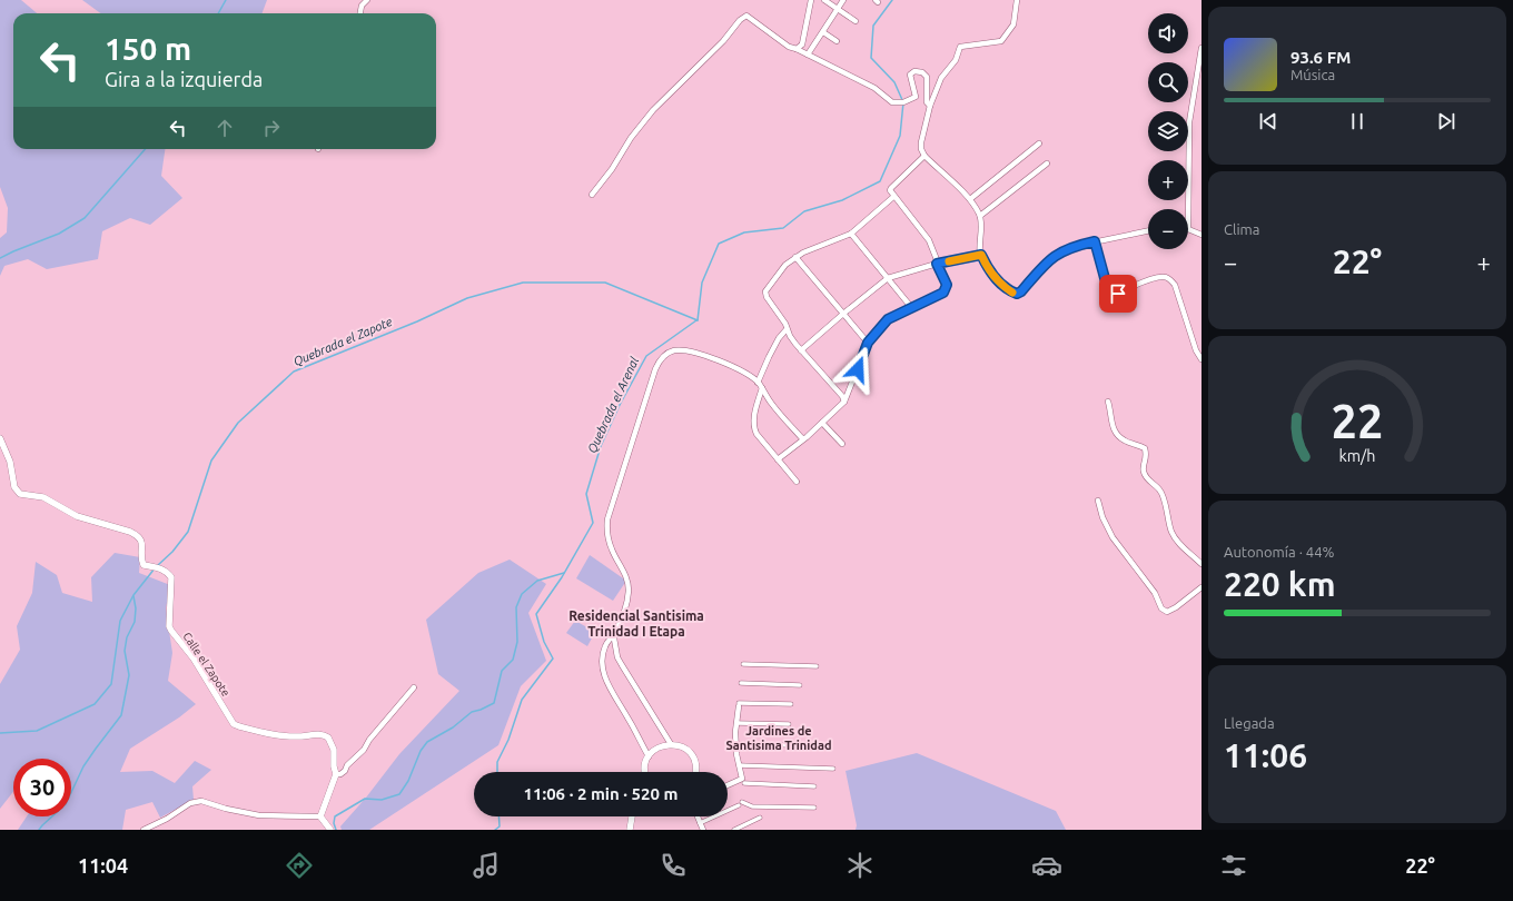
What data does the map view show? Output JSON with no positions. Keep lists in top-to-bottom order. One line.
{"streets":{"street":["Calle el Zapote"]},"districts":["Residencial Santisima Trinidad I Etapa","Jardines de Santisima Trinidad"],"water":["Quebrada el Zapote","Quebrada el Arenal"],"page":{"map_buttons":["+","−"],"turn":["150 m","Gira a la izquierda"],"song":["93.6 FM","Música"],"tile":["Clima",["Autonomía · 44%","220 km"],["Llegada","11:06"]],"heat":["−","22°","+"],"limit":"30","trip":"11:06 · 2 min · 520 m","tabs":["11:04","22°"],"gauge":["22","km/h"]}}
